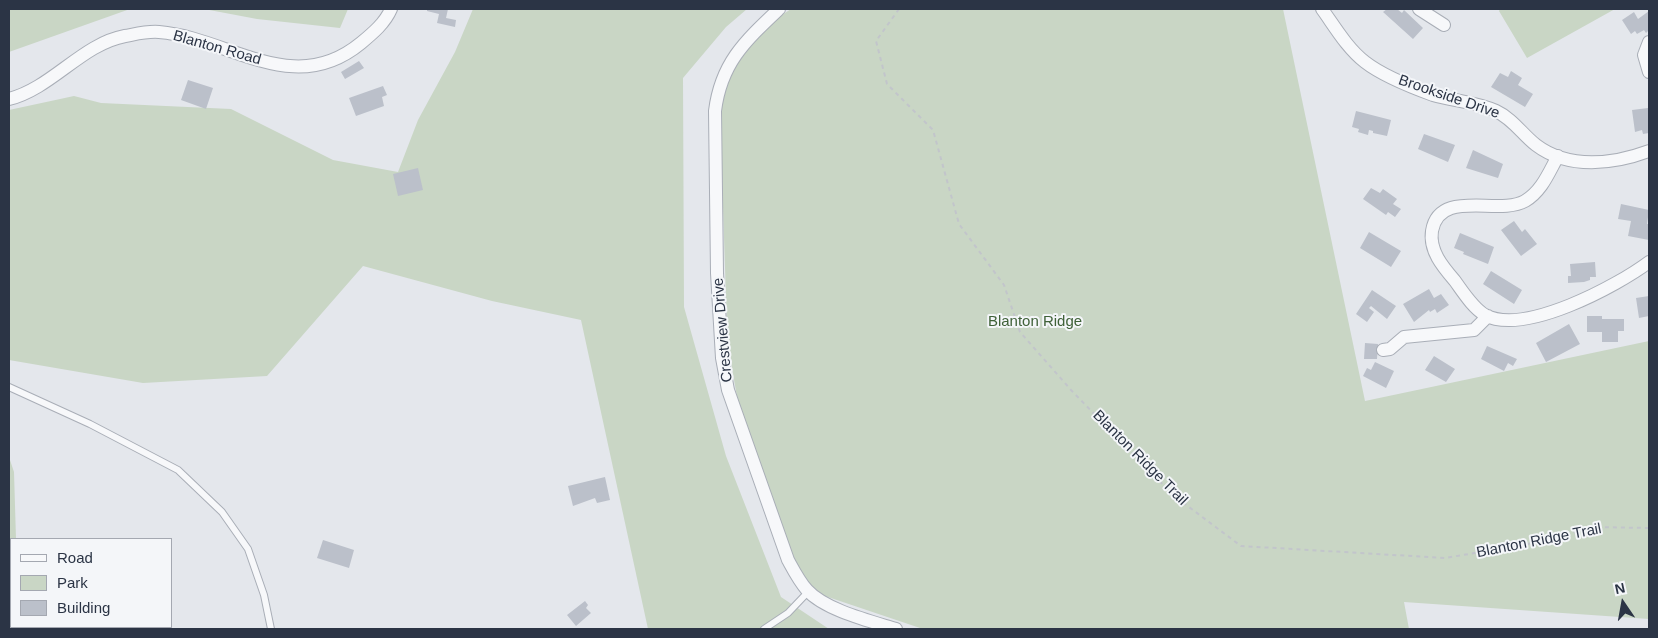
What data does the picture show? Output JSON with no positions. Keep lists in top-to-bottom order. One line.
{"streets":{"street":["Blanton Road","Brookside Drive","Crestview Drive"],"path":["Blanton Ridge Trail"]},"parks":["Blanton Ridge"],"legend":["Road","Park","Building"],"north":"top"}
